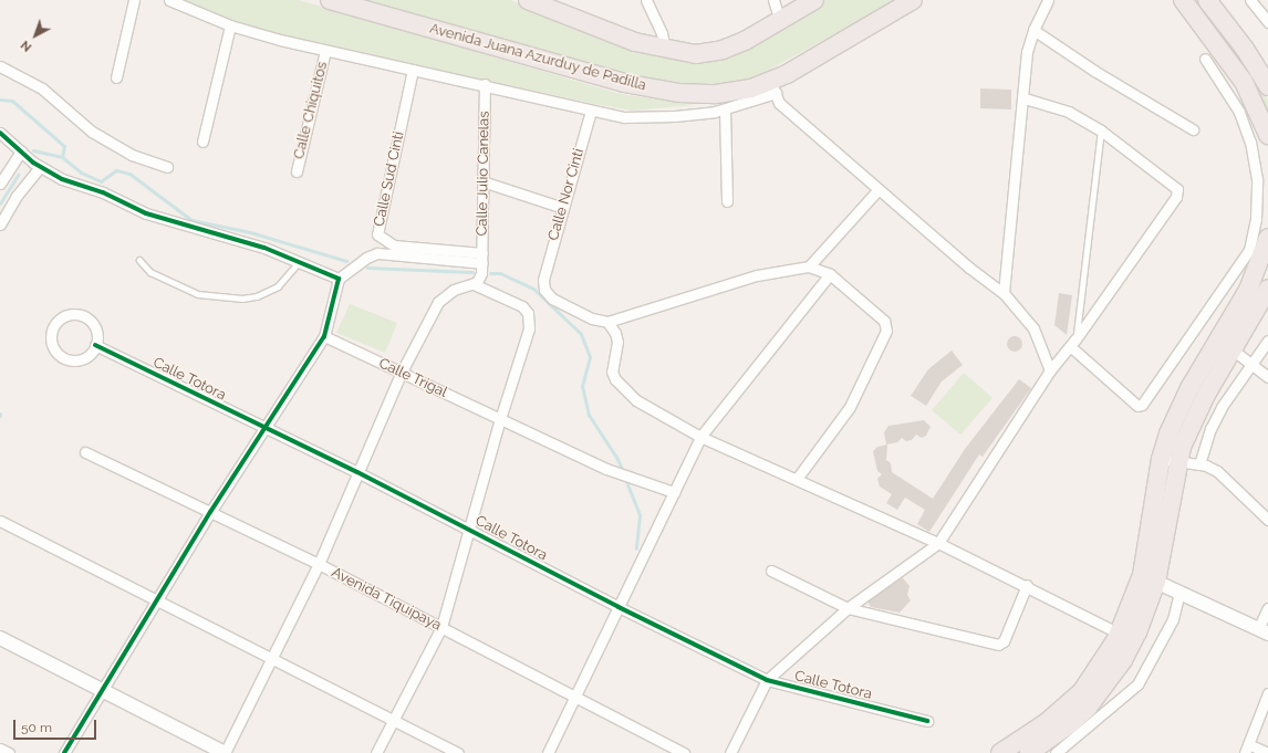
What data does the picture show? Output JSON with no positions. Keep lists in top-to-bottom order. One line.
{"streets":{"highway":["Avenida Juana Azurduy de Padilla"],"street":["Calle Chiquitos","Calle Julio Canelas","Calle Sud Cinti","Calle Nor Cinti","Calle Trigal","Calle Totora","Avenida Tiquipaya"]},"crossings":[["Calle Julio Canelas","Calle Sud Cinti"]],"scale_bar":"50 m","north":"bottom left"}
